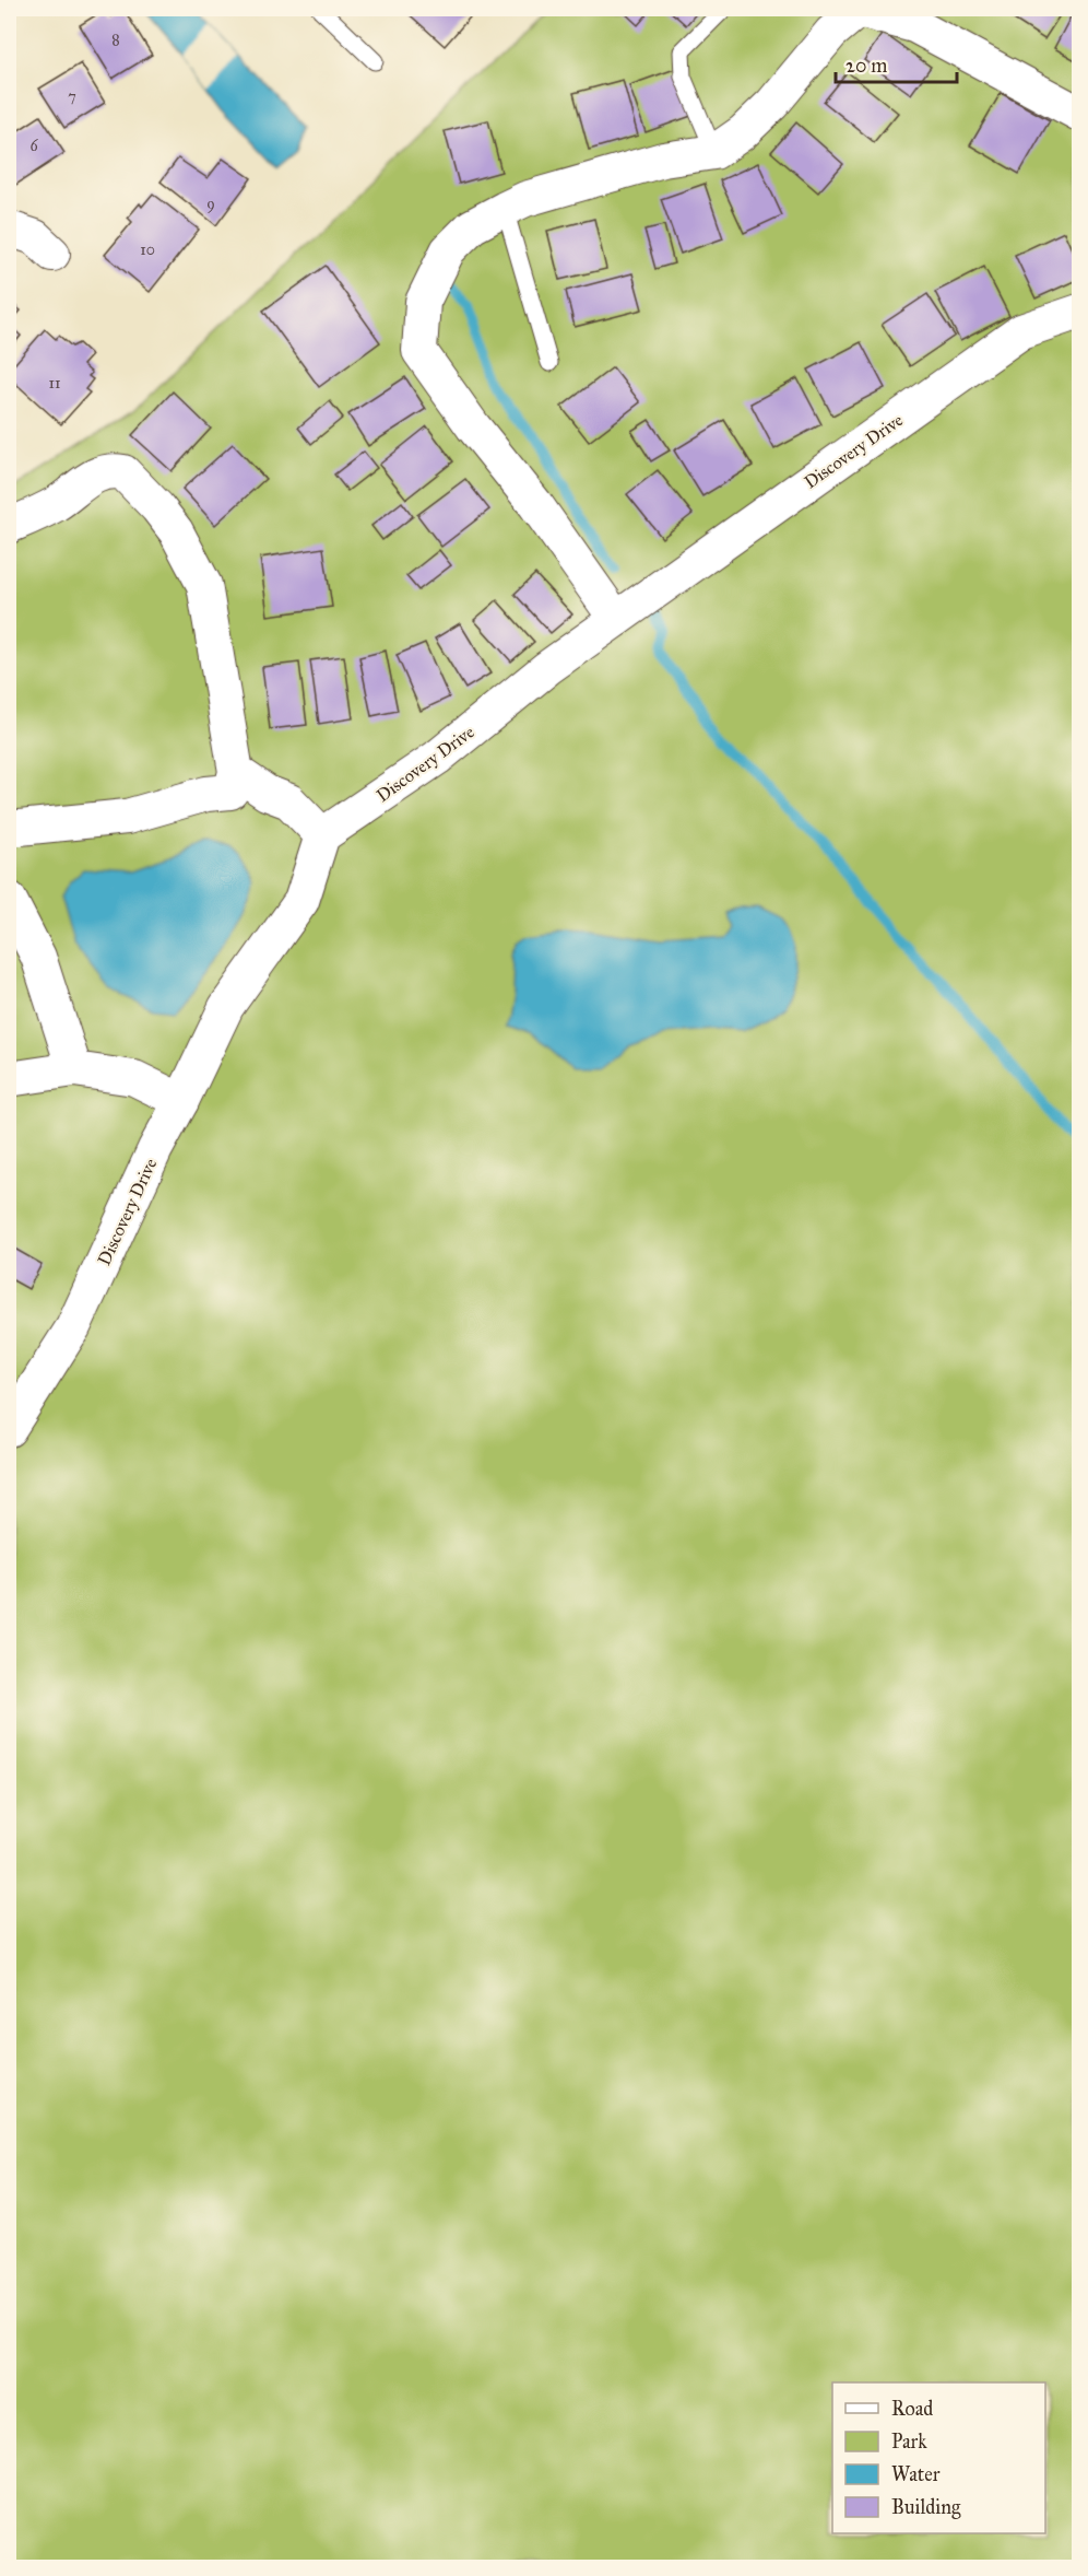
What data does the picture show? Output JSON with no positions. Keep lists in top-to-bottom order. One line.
{"streets":{"street":["Discovery Drive"]},"house_numbers":["8","7","6","9","10","11"],"legend":["Road","Park","Water","Building"],"scale_bar":"20 m"}
